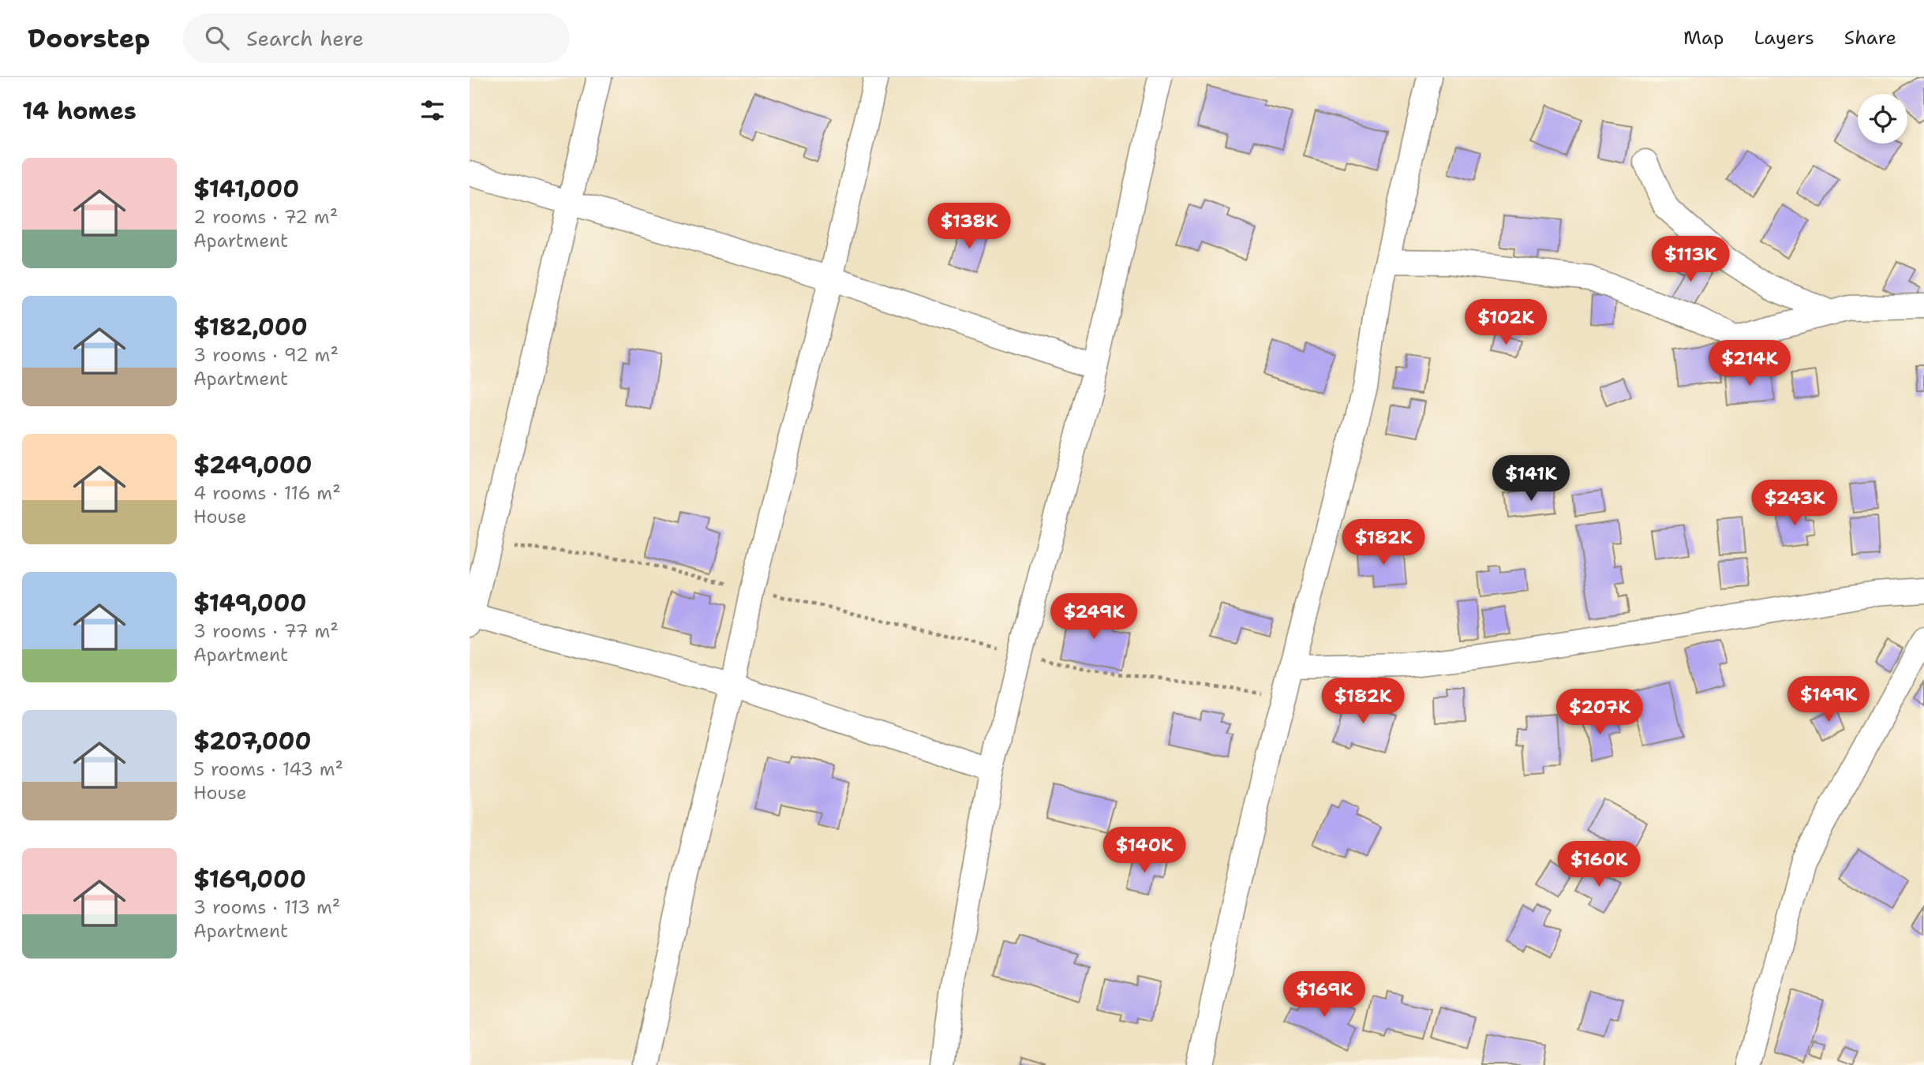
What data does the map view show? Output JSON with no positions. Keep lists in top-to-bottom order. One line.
{"page":{"header":"Doorstep","search":"Search here","nav":["Map","Layers","Share"],"heading":"14 homes","list":[{"name":"$141,000","note":"2 rooms · 72 m² · Apartment"},{"name":"$182,000","note":"3 rooms · 92 m² · Apartment"},{"name":"$249,000","note":"4 rooms · 116 m² · House"},{"name":"$149,000","note":"3 rooms · 77 m² · Apartment"},{"name":"$207,000","note":"5 rooms · 143 m² · House"},{"name":"$169,000","note":"3 rooms · 113 m² · Apartment"}],"price":["$138K","$113K","$102K","$214K","$141K","$243K","$182K","$249K","$149K","$182K","$207K","$140K","$160K","$169K"]}}
